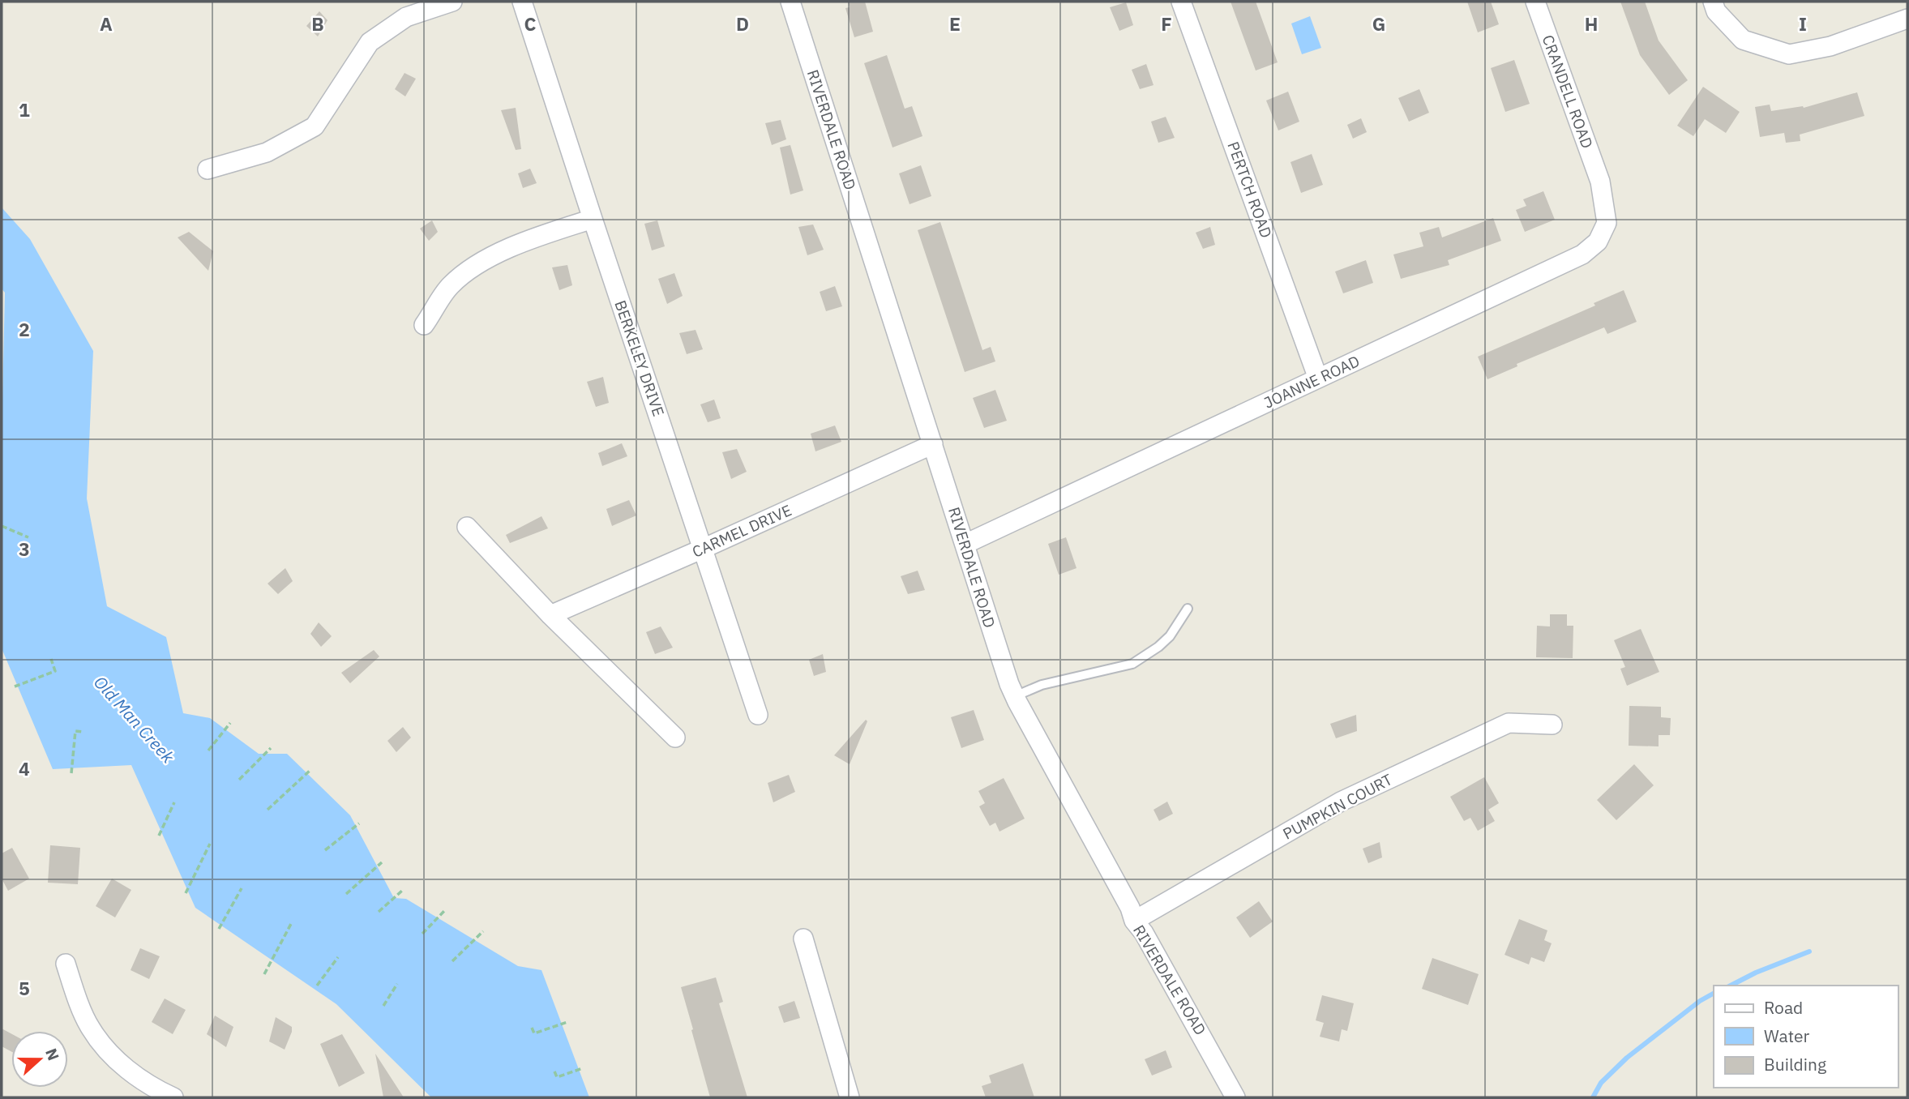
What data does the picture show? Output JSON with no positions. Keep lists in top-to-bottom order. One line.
{"streets":{"street":["CRANDELL ROAD","RIVERDALE ROAD","PERTCH ROAD","BERKELEY DRIVE","JOANNE ROAD","CARMEL DRIVE","PUMPKIN COURT"]},"crossings":[["CRANDELL ROAD","JOANNE ROAD"],["RIVERDALE ROAD","JOANNE ROAD"],["RIVERDALE ROAD","CARMEL DRIVE"],["RIVERDALE ROAD","PUMPKIN COURT"],["PERTCH ROAD","JOANNE ROAD"],["BERKELEY DRIVE","CARMEL DRIVE"]],"water":["Old Man Creek"],"legend":["Road","Water","Building"],"north":"right","grid":{"columns":["A","B","C","D","E","F","G","H","I"],"rows":["1","2","3","4","5"]}}
